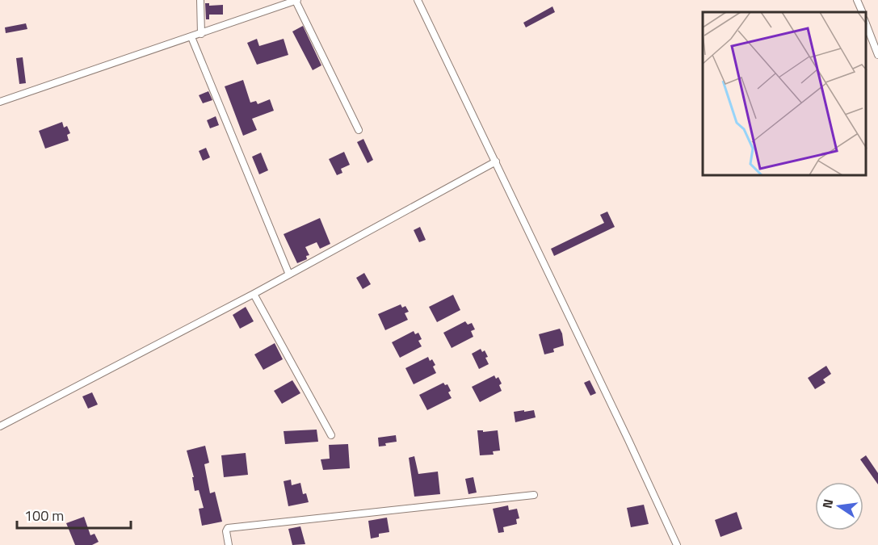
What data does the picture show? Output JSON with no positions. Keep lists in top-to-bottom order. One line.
{"scale_bar":"100 m","north":"left"}
